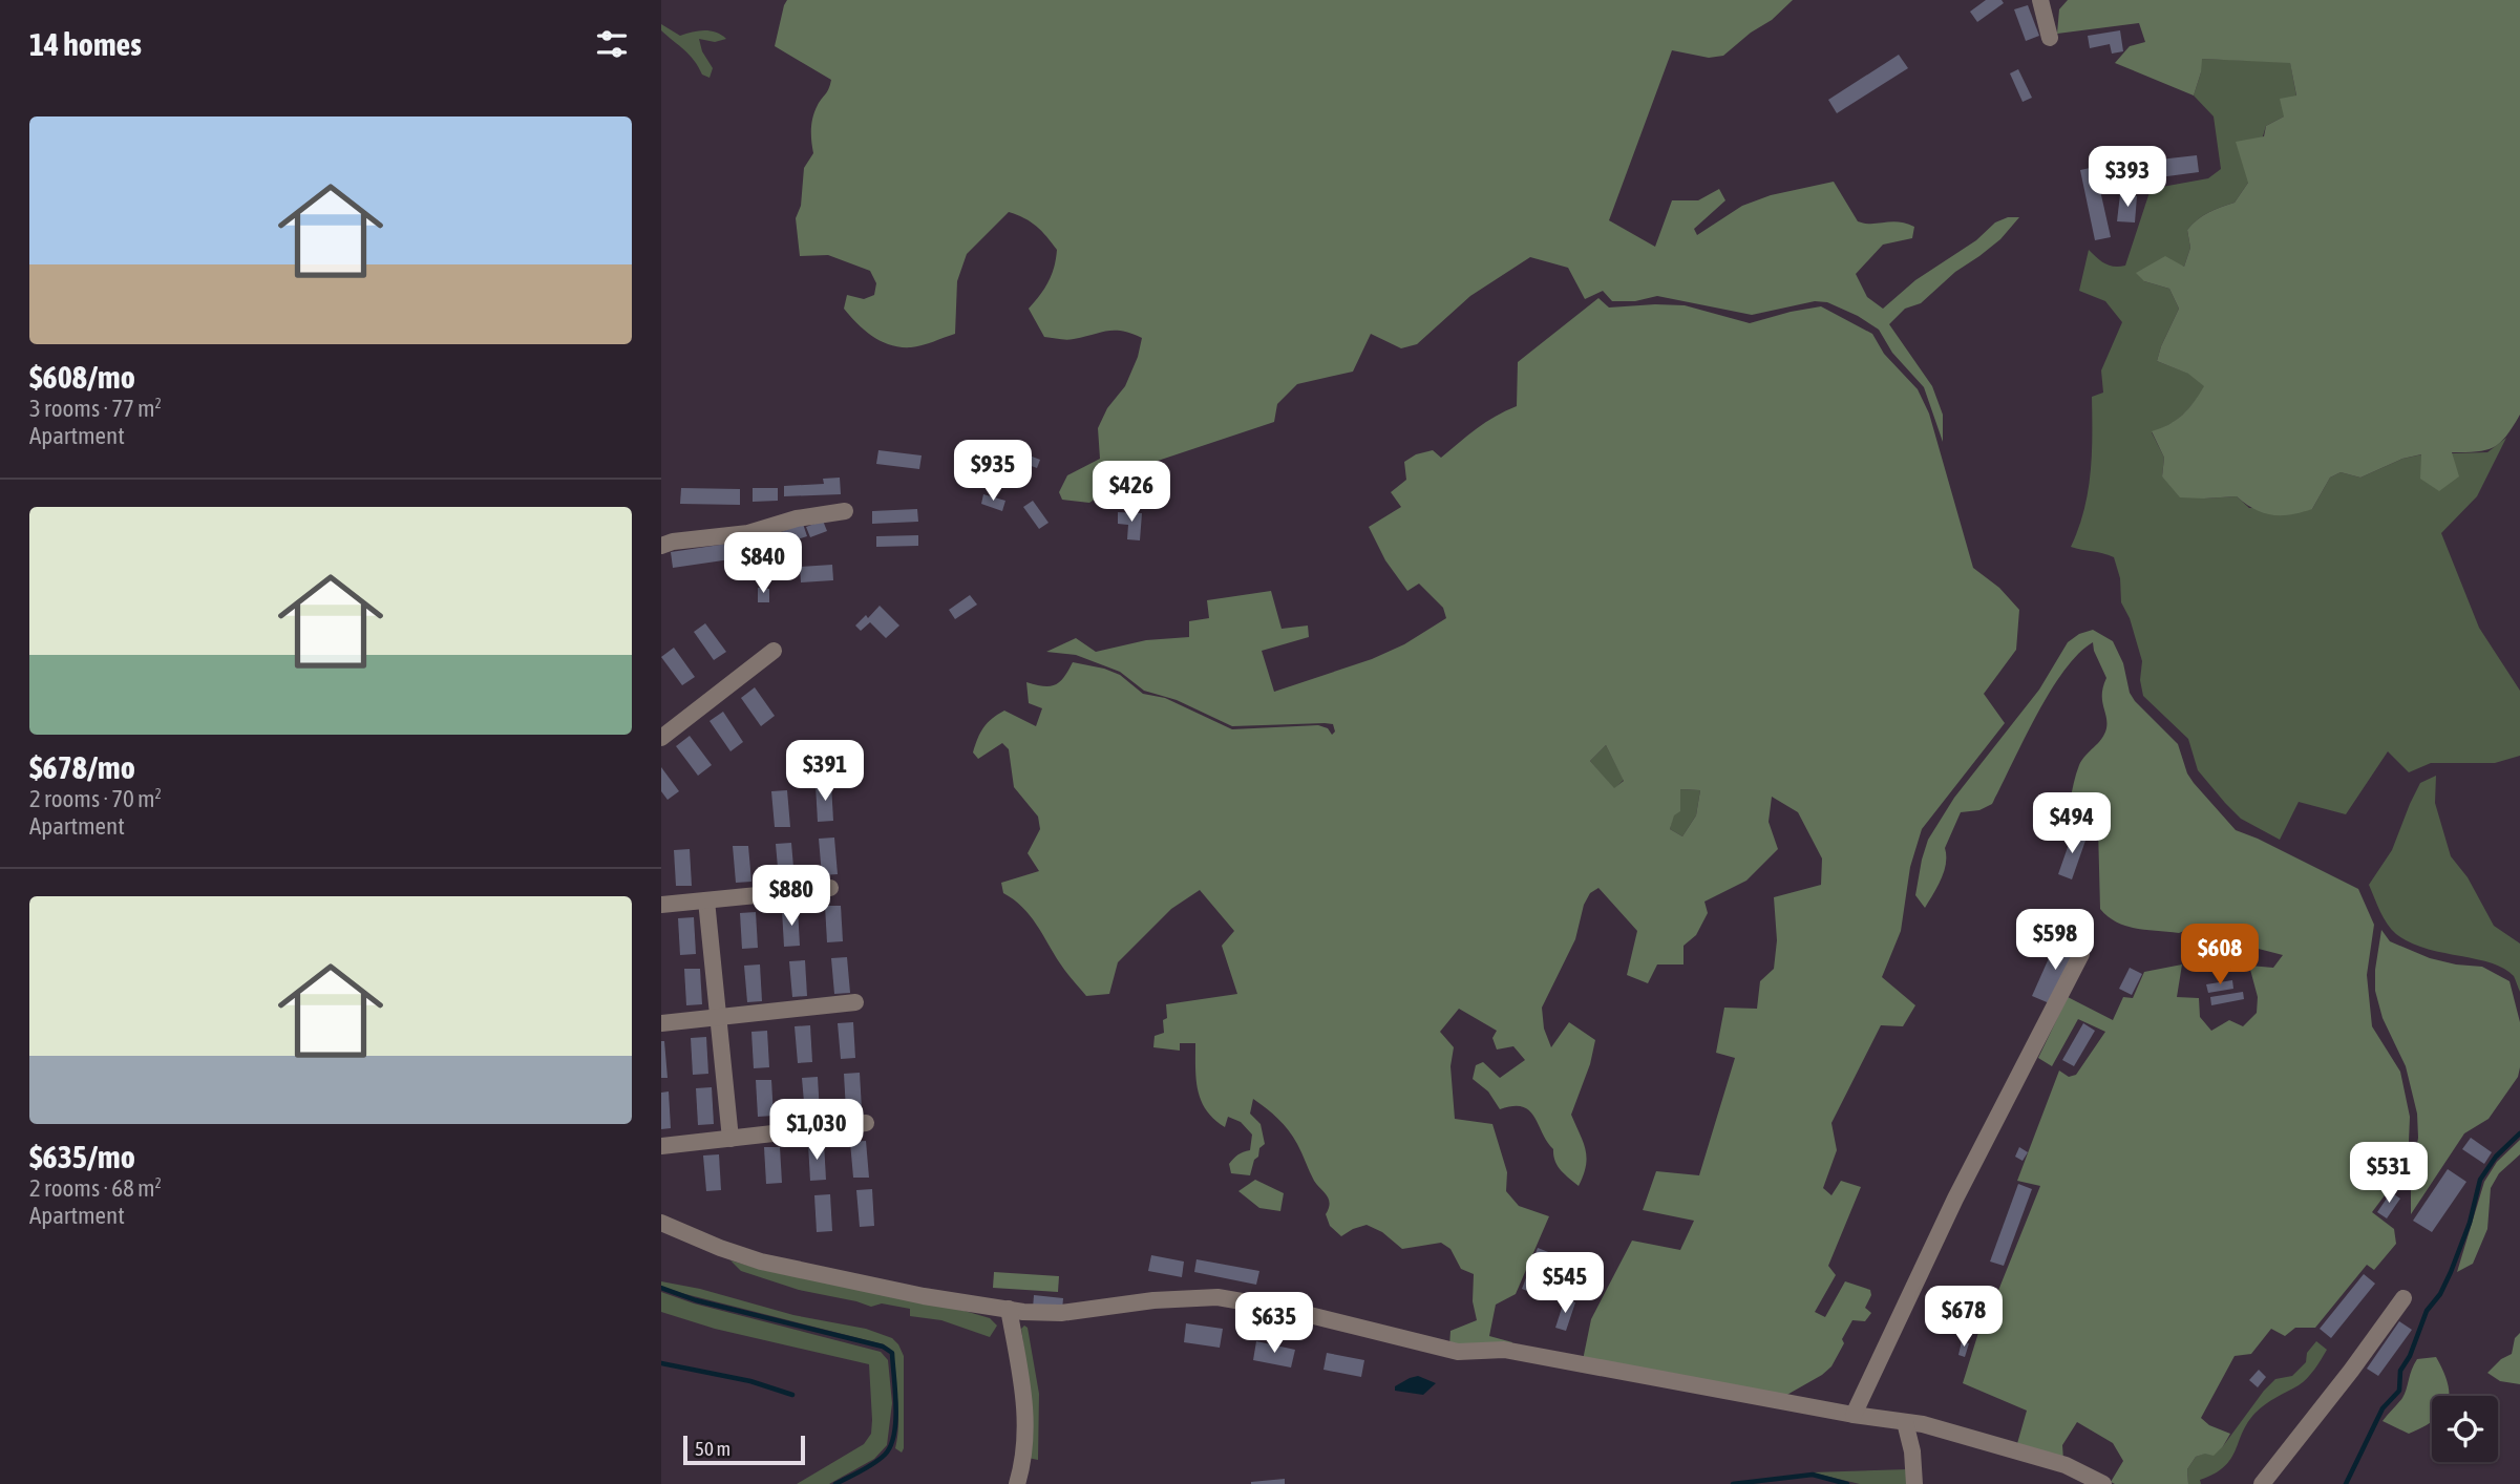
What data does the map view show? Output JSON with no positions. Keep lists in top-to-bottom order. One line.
{"scale_bar":"50 m","page":{"heading":"14 homes","list":[{"name":"$608/mo","note":"3 rooms · 77 m² · Apartment"},{"name":"$678/mo","note":"2 rooms · 70 m² · Apartment"},{"name":"$635/mo","note":"2 rooms · 68 m² · Apartment"}],"price":["$393","$935","$426","$840","$391","$494","$880","$598","$608","$1,030","$531","$545","$678","$635"],"scale":"50 m"}}
